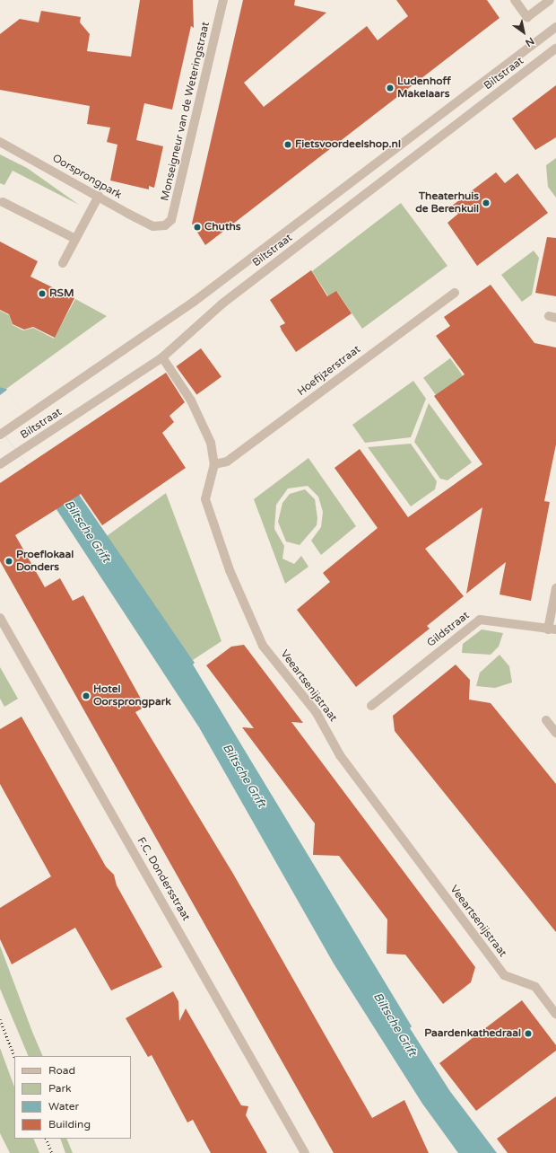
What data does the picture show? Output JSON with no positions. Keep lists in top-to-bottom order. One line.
{"streets":{"street":["Biltstraat","Monseigneur van de Weteringstraat","Oorsprongpark","Hoefijzerstraat","Gildstraat","Veeartsenijstraat","F.C. Dondersstraat"]},"crossings":[["Biltstraat","Veeartsenijstraat"],["Monseigneur van de Weteringstraat","Oorsprongpark"],["Hoefijzerstraat","Veeartsenijstraat"]],"water":["Biltsche Grift"],"places":["Ludenhoff Makelaars","Fietsvoordeelshop.nl","Theaterhuis de Berenkuil","Chuths","RSM","Proeflokaal Donders","Hotel Oorsprongpark","Paardenkathedraal"],"legend":["Road","Park","Water","Building"],"north":"bottom right"}
